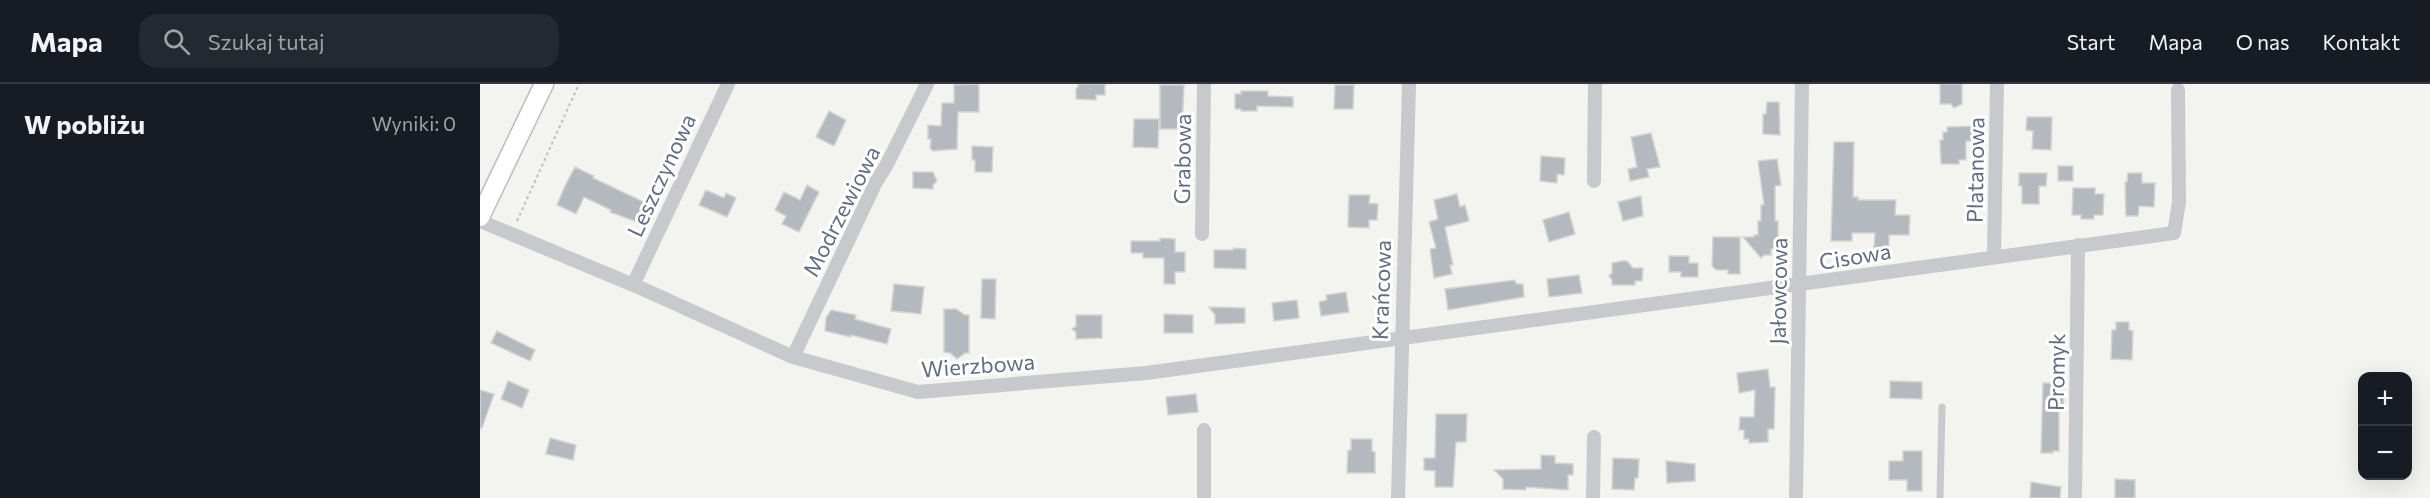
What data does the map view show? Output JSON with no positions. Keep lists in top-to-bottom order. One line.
{"streets":{"street":["Grabowa","Platanowa","Leszczynowa","Modrzewiowa","Cisowa","Krańcowa","Jałowcowa","Wierzbowa","Promyk"]},"crossings":[["Platanowa","Cisowa"],["Leszczynowa","Wierzbowa"],["Modrzewiowa","Wierzbowa"],["Cisowa","Krańcowa"],["Cisowa","Jałowcowa"],["Cisowa","Wierzbowa"],["Cisowa","Promyk"],["Krańcowa","Wierzbowa"]],"page":{"header":"Mapa","search":"Szukaj tutaj","nav":["Start","Mapa","O nas","Kontakt"],"heading":["W pobliżu","Wyniki: 0"],"map_buttons":["+","−"]}}
